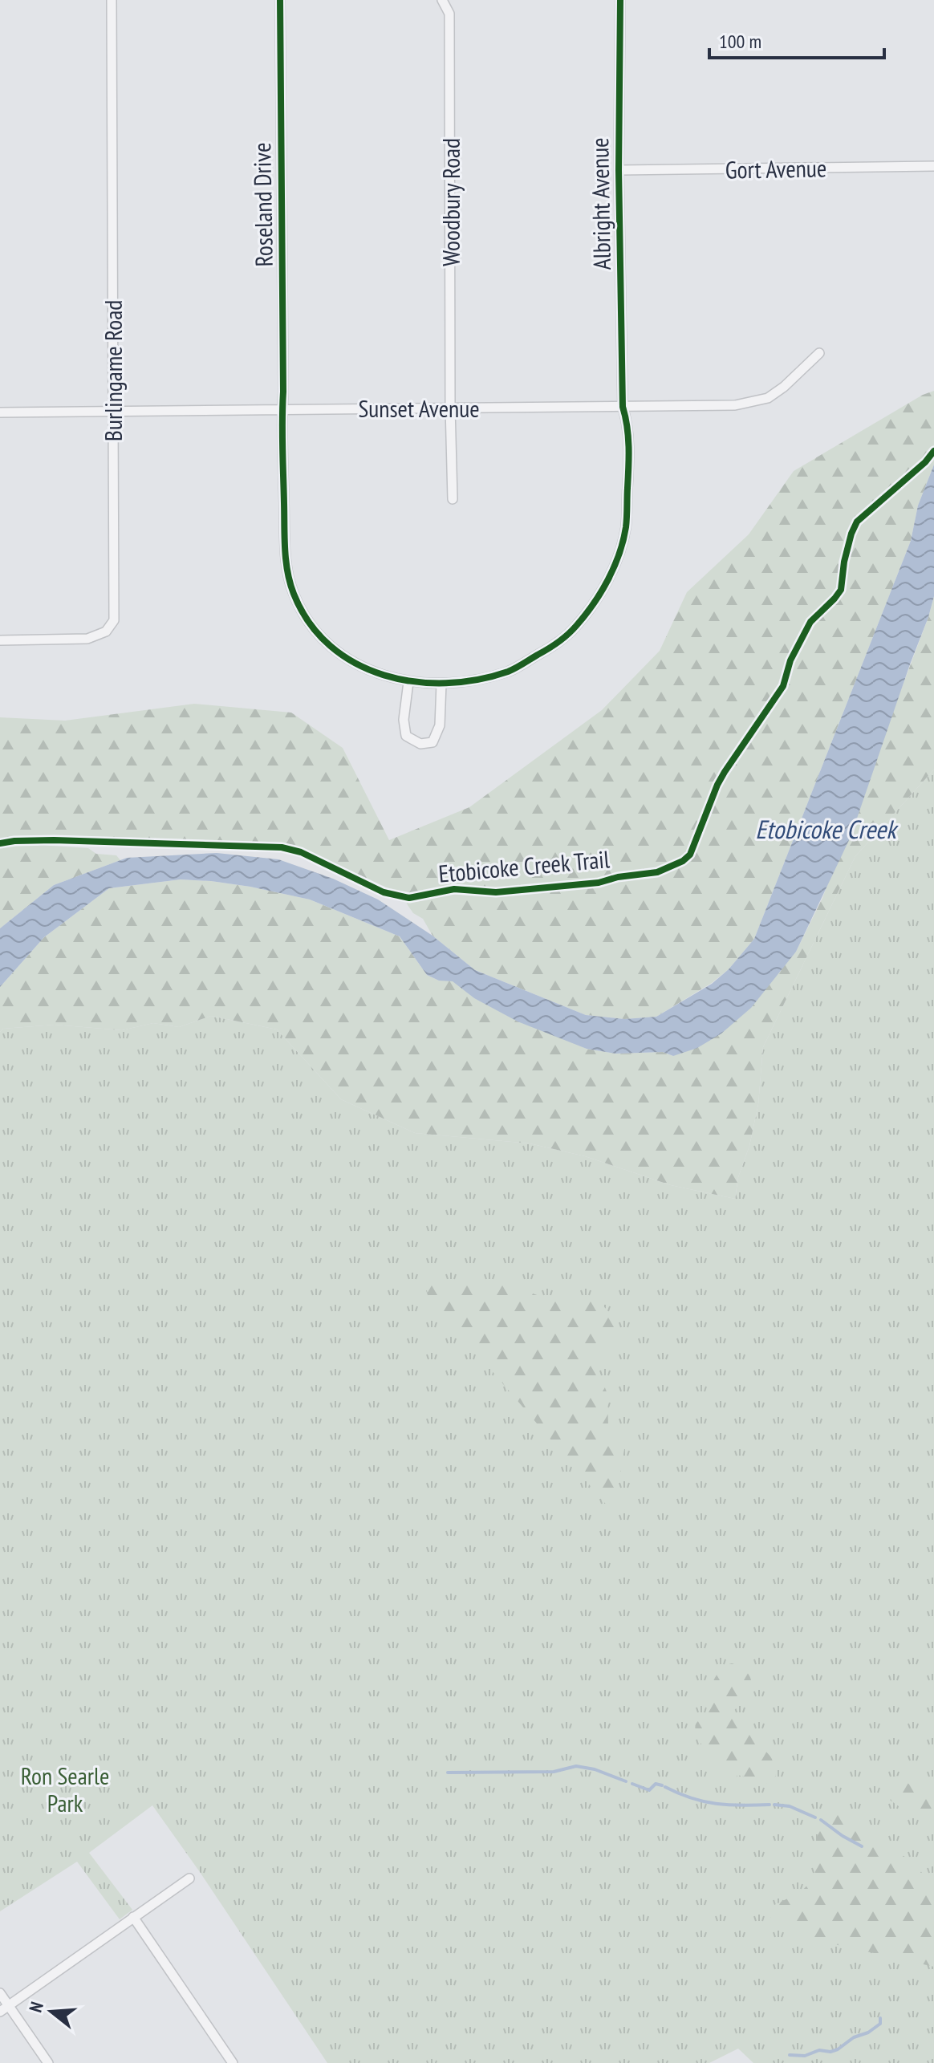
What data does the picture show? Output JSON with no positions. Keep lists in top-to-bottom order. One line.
{"streets":{"street":["Gort Avenue","Woodbury Road","Albright Avenue","Roseland Drive","Burlingame Road","Sunset Avenue"],"cycle path":["Etobicoke Creek Trail"]},"crossings":[["Gort Avenue","Albright Avenue"],["Woodbury Road","Sunset Avenue"],["Albright Avenue","Roseland Drive"],["Albright Avenue","Sunset Avenue"],["Roseland Drive","Sunset Avenue"],["Burlingame Road","Sunset Avenue"]],"water":["Etobicoke Creek"],"parks":["Ron Searle Park"],"scale_bar":"100 m","north":"left"}
